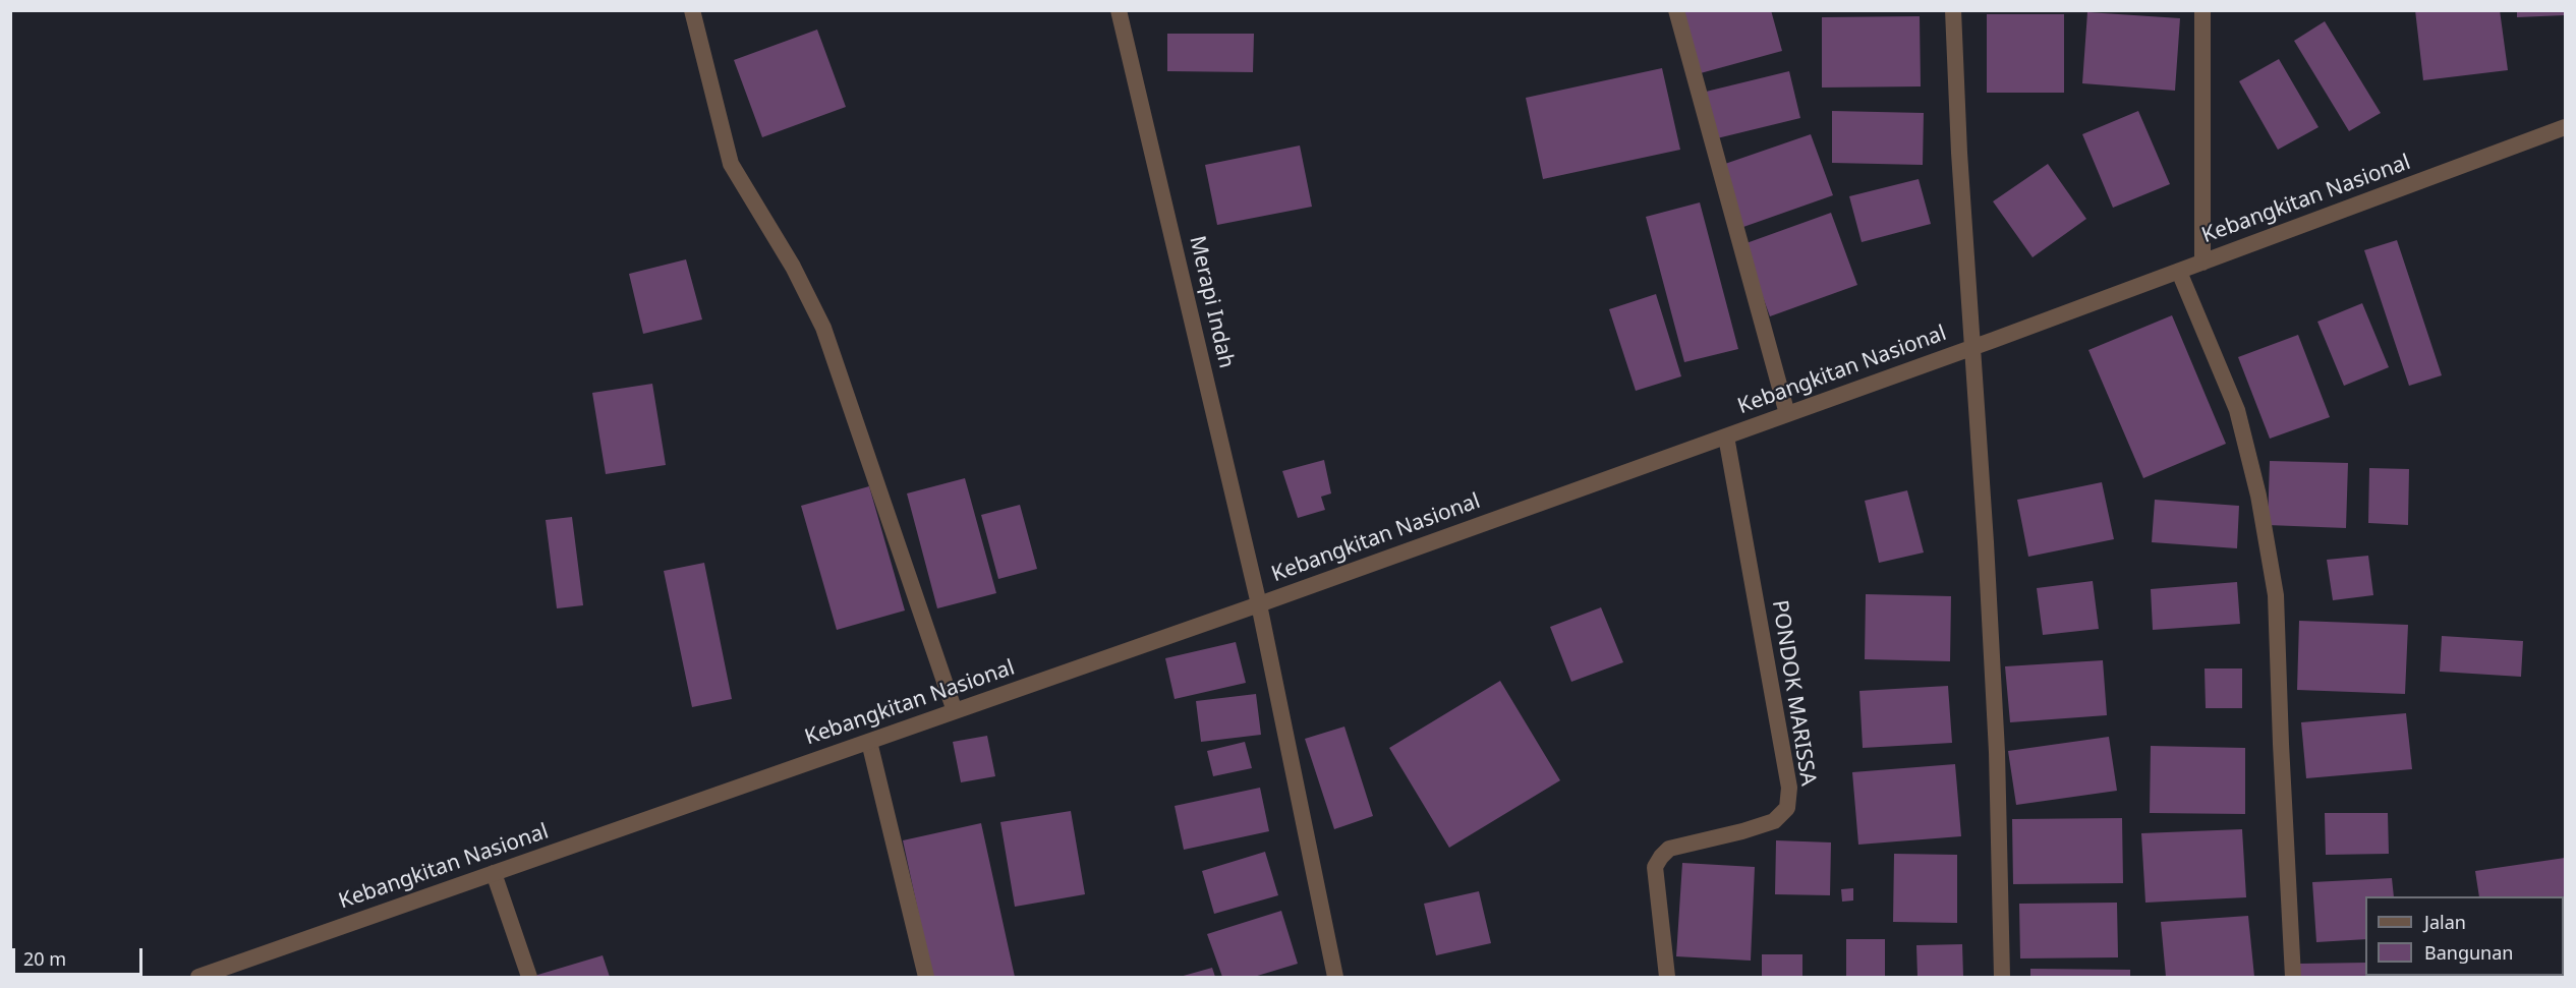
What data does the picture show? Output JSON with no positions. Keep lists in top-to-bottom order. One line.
{"streets":{"street":["Kebangkitan Nasional","Merapi Indah","PONDOK MARISSA"]},"crossings":[["Kebangkitan Nasional","Merapi Indah"],["Kebangkitan Nasional","PONDOK MARISSA"]],"legend":["Jalan","Bangunan"],"scale_bar":"20 m"}
